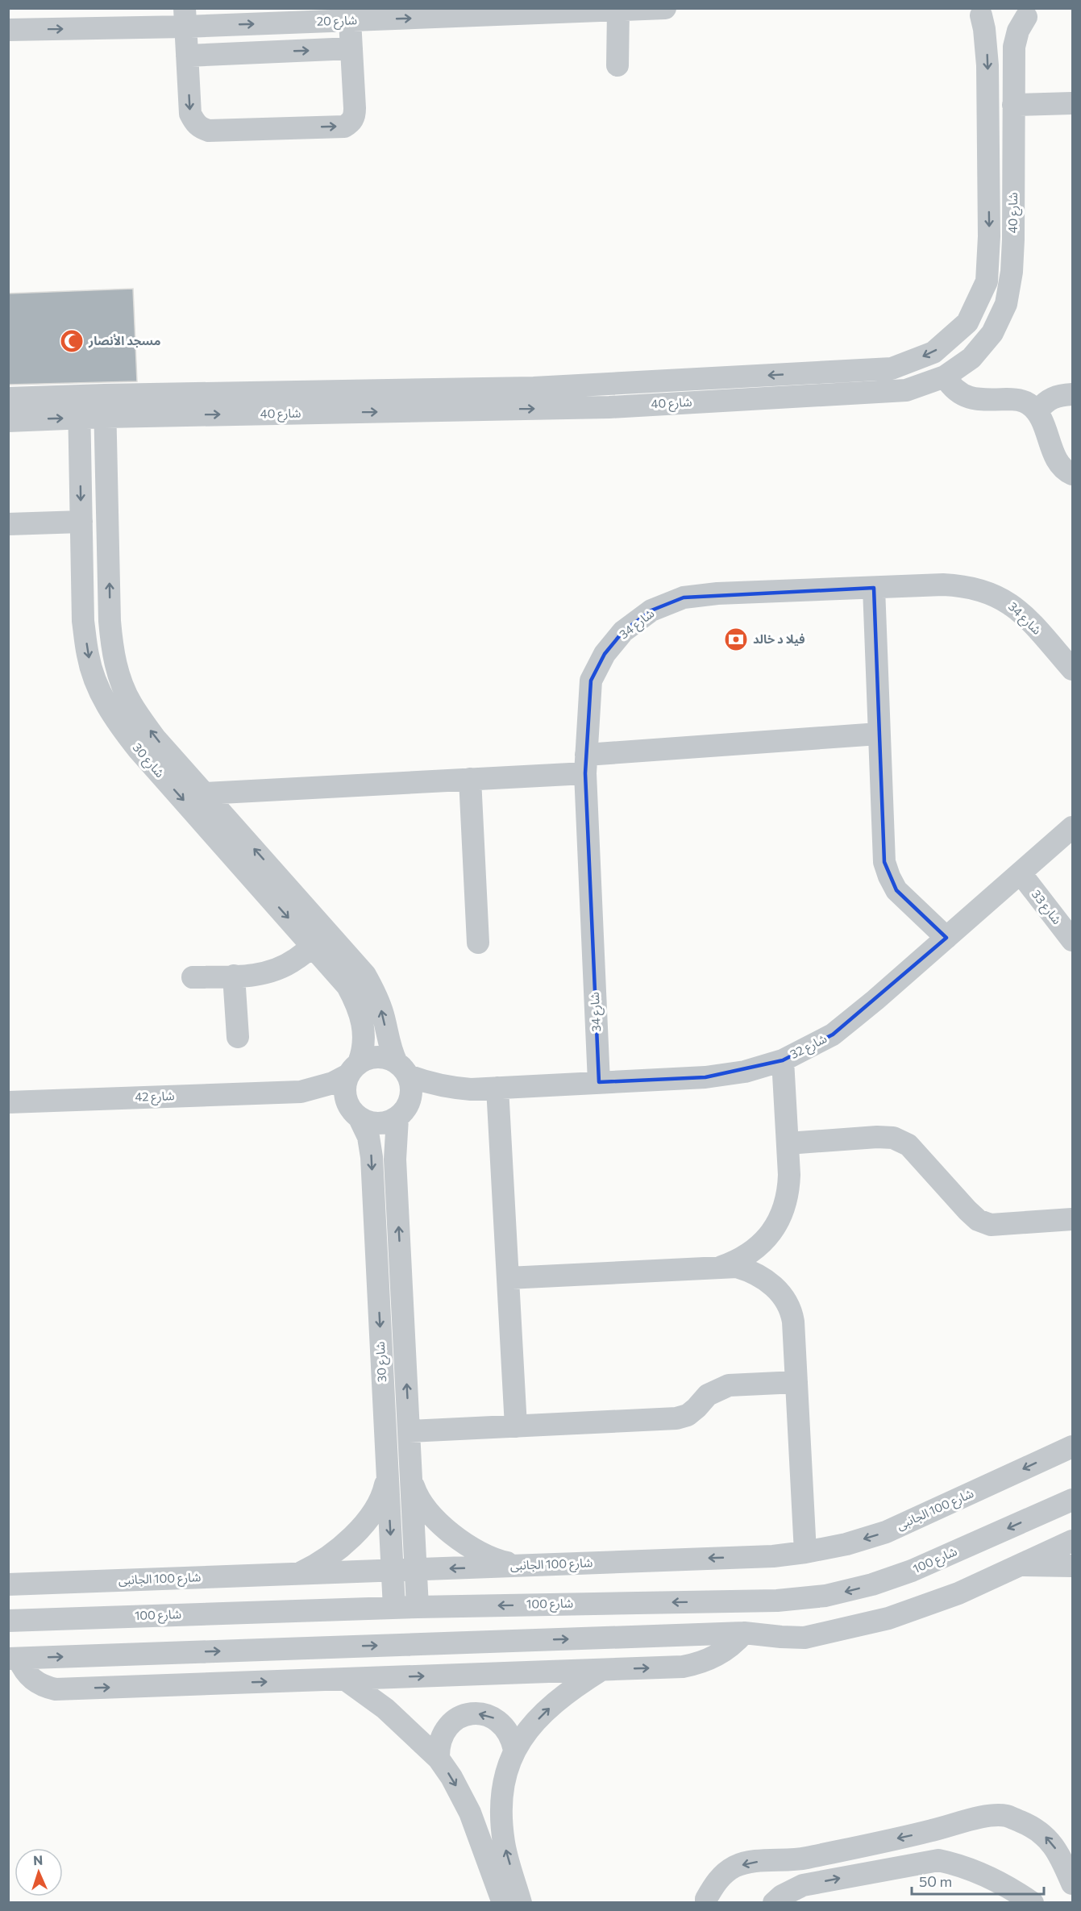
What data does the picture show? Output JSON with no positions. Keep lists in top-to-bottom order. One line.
{"streets":{"street":["شارع 20","شارع 40","شارع 34","شارع 30","شارع 33","شارع 32","شارع 42","شارع 100 الجانبى","شارع 100"]},"crossings":[["شارع 40","شارع 30"],["شارع 34","شارع 32"],["شارع 30","شارع 32"],["شارع 30","شارع 42"],["شارع 30","شارع 100 الجانبى"],["شارع 30","شارع 100"],["شارع 33","شارع 32"],["شارع 32","شارع 42"]],"one_way":["شارع 20"],"places":{"mosque":["مسجد الأنصار"],"bank":["فيلا د خالد"]},"scale_bar":"50 m","north":"top"}
